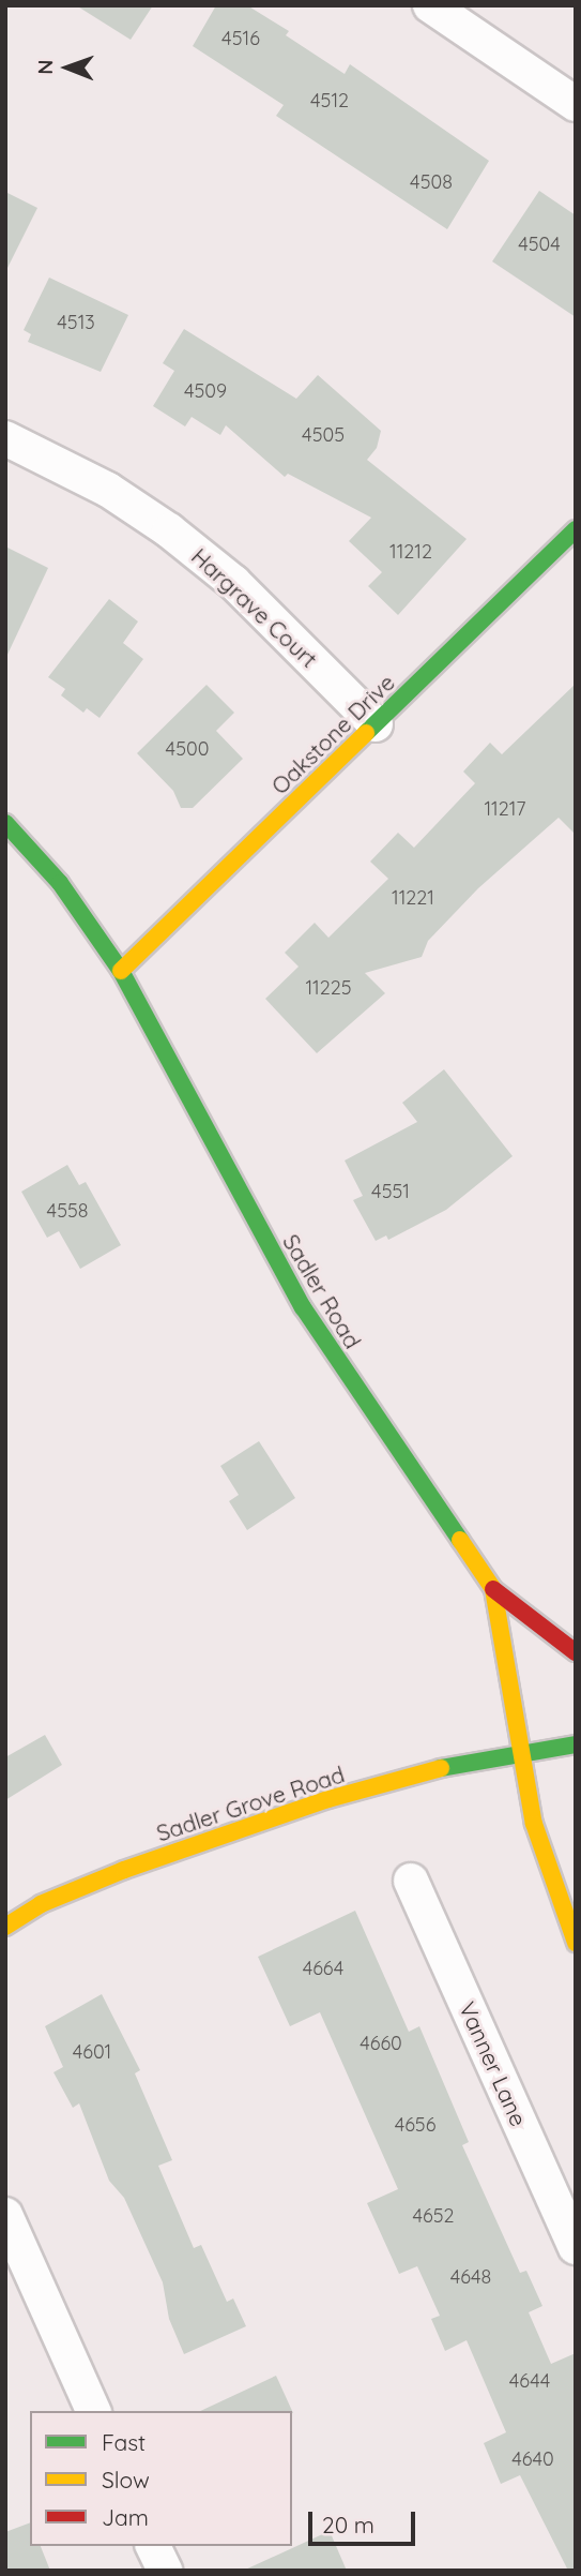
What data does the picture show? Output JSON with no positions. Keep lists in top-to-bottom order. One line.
{"streets":{"street":["Hargrave Court","Oakstone Drive","Sadler Road","Sadler Grove Road","Vanner Lane"]},"crossings":[["Hargrave Court","Oakstone Drive"],["Oakstone Drive","Sadler Road"],["Sadler Road","Sadler Grove Road"]],"house_numbers":["4516","4512","4508","4504","4513","4509","4505","11212","4500","11217","11221","11225","4551","4558","4664","4660","4601","4656","4652","4648","4644","4640"],"legend":["Fast","Slow","Jam"],"scale_bar":"20 m","north":"left"}
